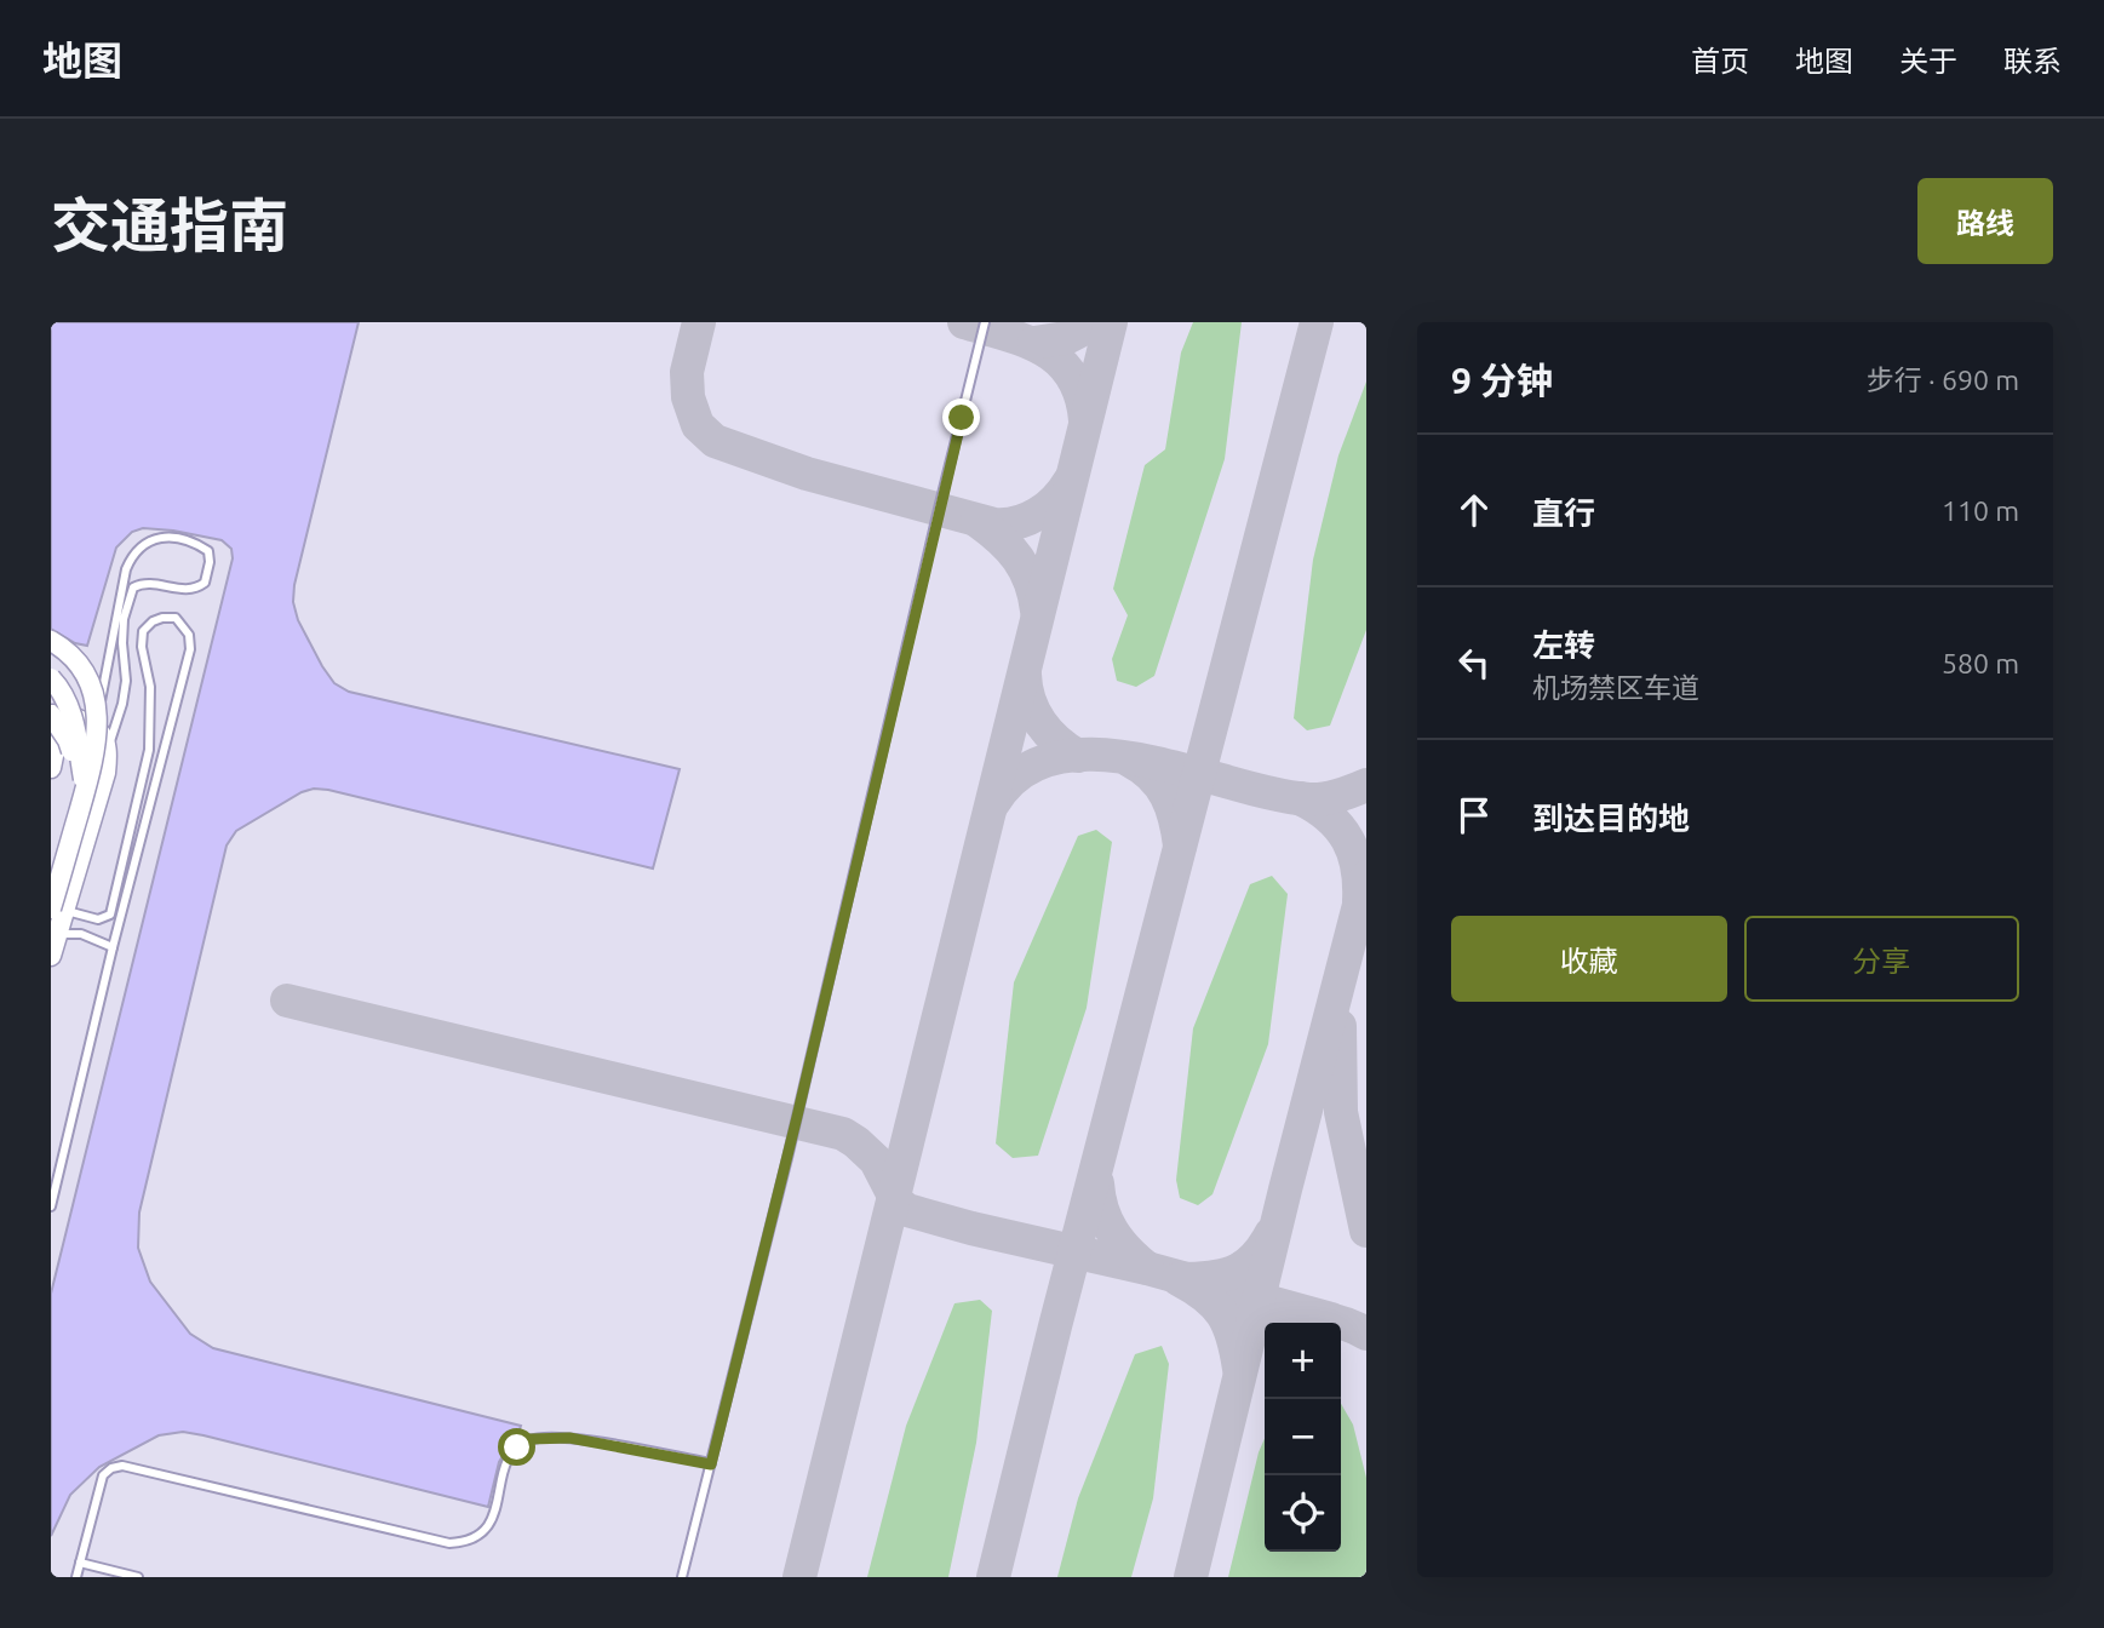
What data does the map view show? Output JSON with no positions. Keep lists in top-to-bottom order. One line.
{"page":{"header":"地图","nav":["首页","地图","关于","联系"],"title":"交通指南","buttons":["路线",["收藏","分享"]],"heading":["9 分钟","步行 · 690 m"],"list":[["直行","110 m"],["左转","机场禁区车道","580 m"],"到达目的地"],"map_buttons":["+","−"]}}
